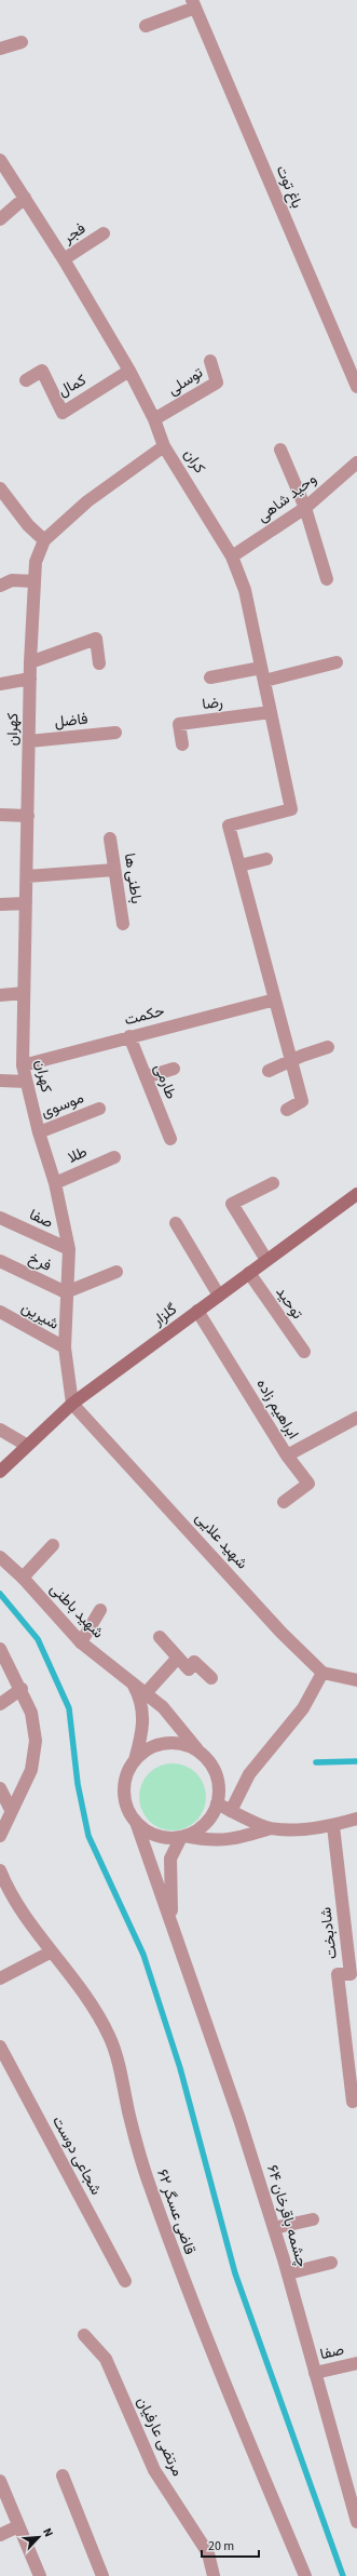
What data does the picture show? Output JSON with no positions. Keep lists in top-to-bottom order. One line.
{"streets":{"main road":["گلزار"],"street":["باغ توت","فجر","توسلی","کمال","کران","وحید شاهی","رضا","فاضل","کهران","باطنی ها","حکمت","طارمی","موسوی","طلا","صفا","فرخ","توحید","شیرین","ابراهیم زاده","شهید علایی","شهید باطنی","شادبخت","شجاعی دوست","قاضی عسگر ۶۲","چشمه باقرخان ۶۴","مرتضی عارفیان"]},"crossings":[["فجر","کران"],["توسلی","کران"],["کمال","کران"],["کران","وحید شاهی"],["کران","رضا"],["کران","کهران"],["فاضل","کهران"],["کهران","حکمت"],["کهران","موسوی"],["کهران","طلا"],["کهران","صفا"],["کهران","فرخ"],["کهران","گلزار"],["کهران","شیرین"],["کهران","شهید علایی"],["حکمت","طارمی"],["صفا","چشمه باقرخان ۶۴"],["توحید","گلزار"],["گلزار","ابراهیم زاده"],["گلزار","شهید علایی"]],"scale_bar":"20 m","north":"top right"}
